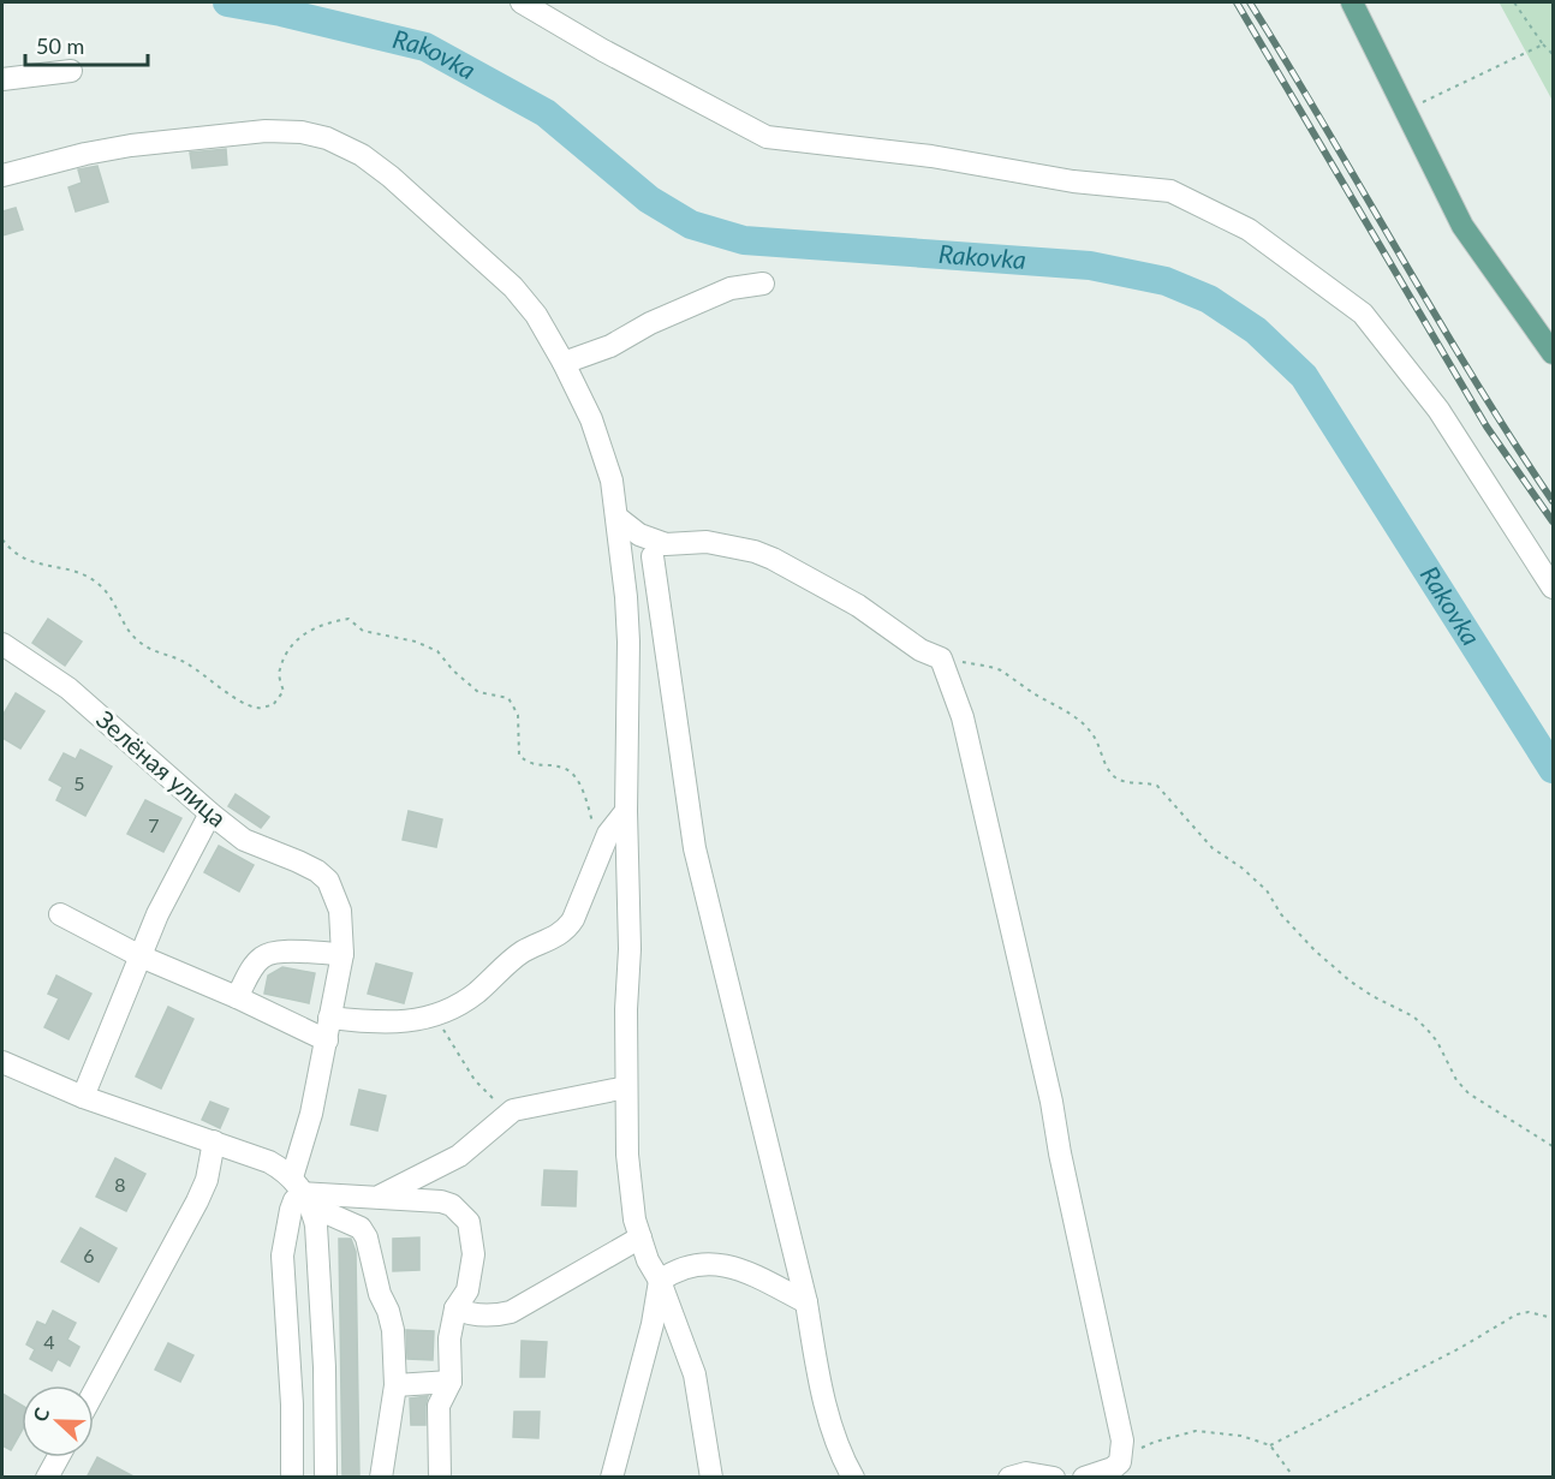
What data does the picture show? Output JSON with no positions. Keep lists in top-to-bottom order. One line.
{"streets":{"street":["Зелёная улица"]},"water":["Rakovka"],"house_numbers":["5","7","8","6","4"],"scale_bar":"50 m","north":"left"}
